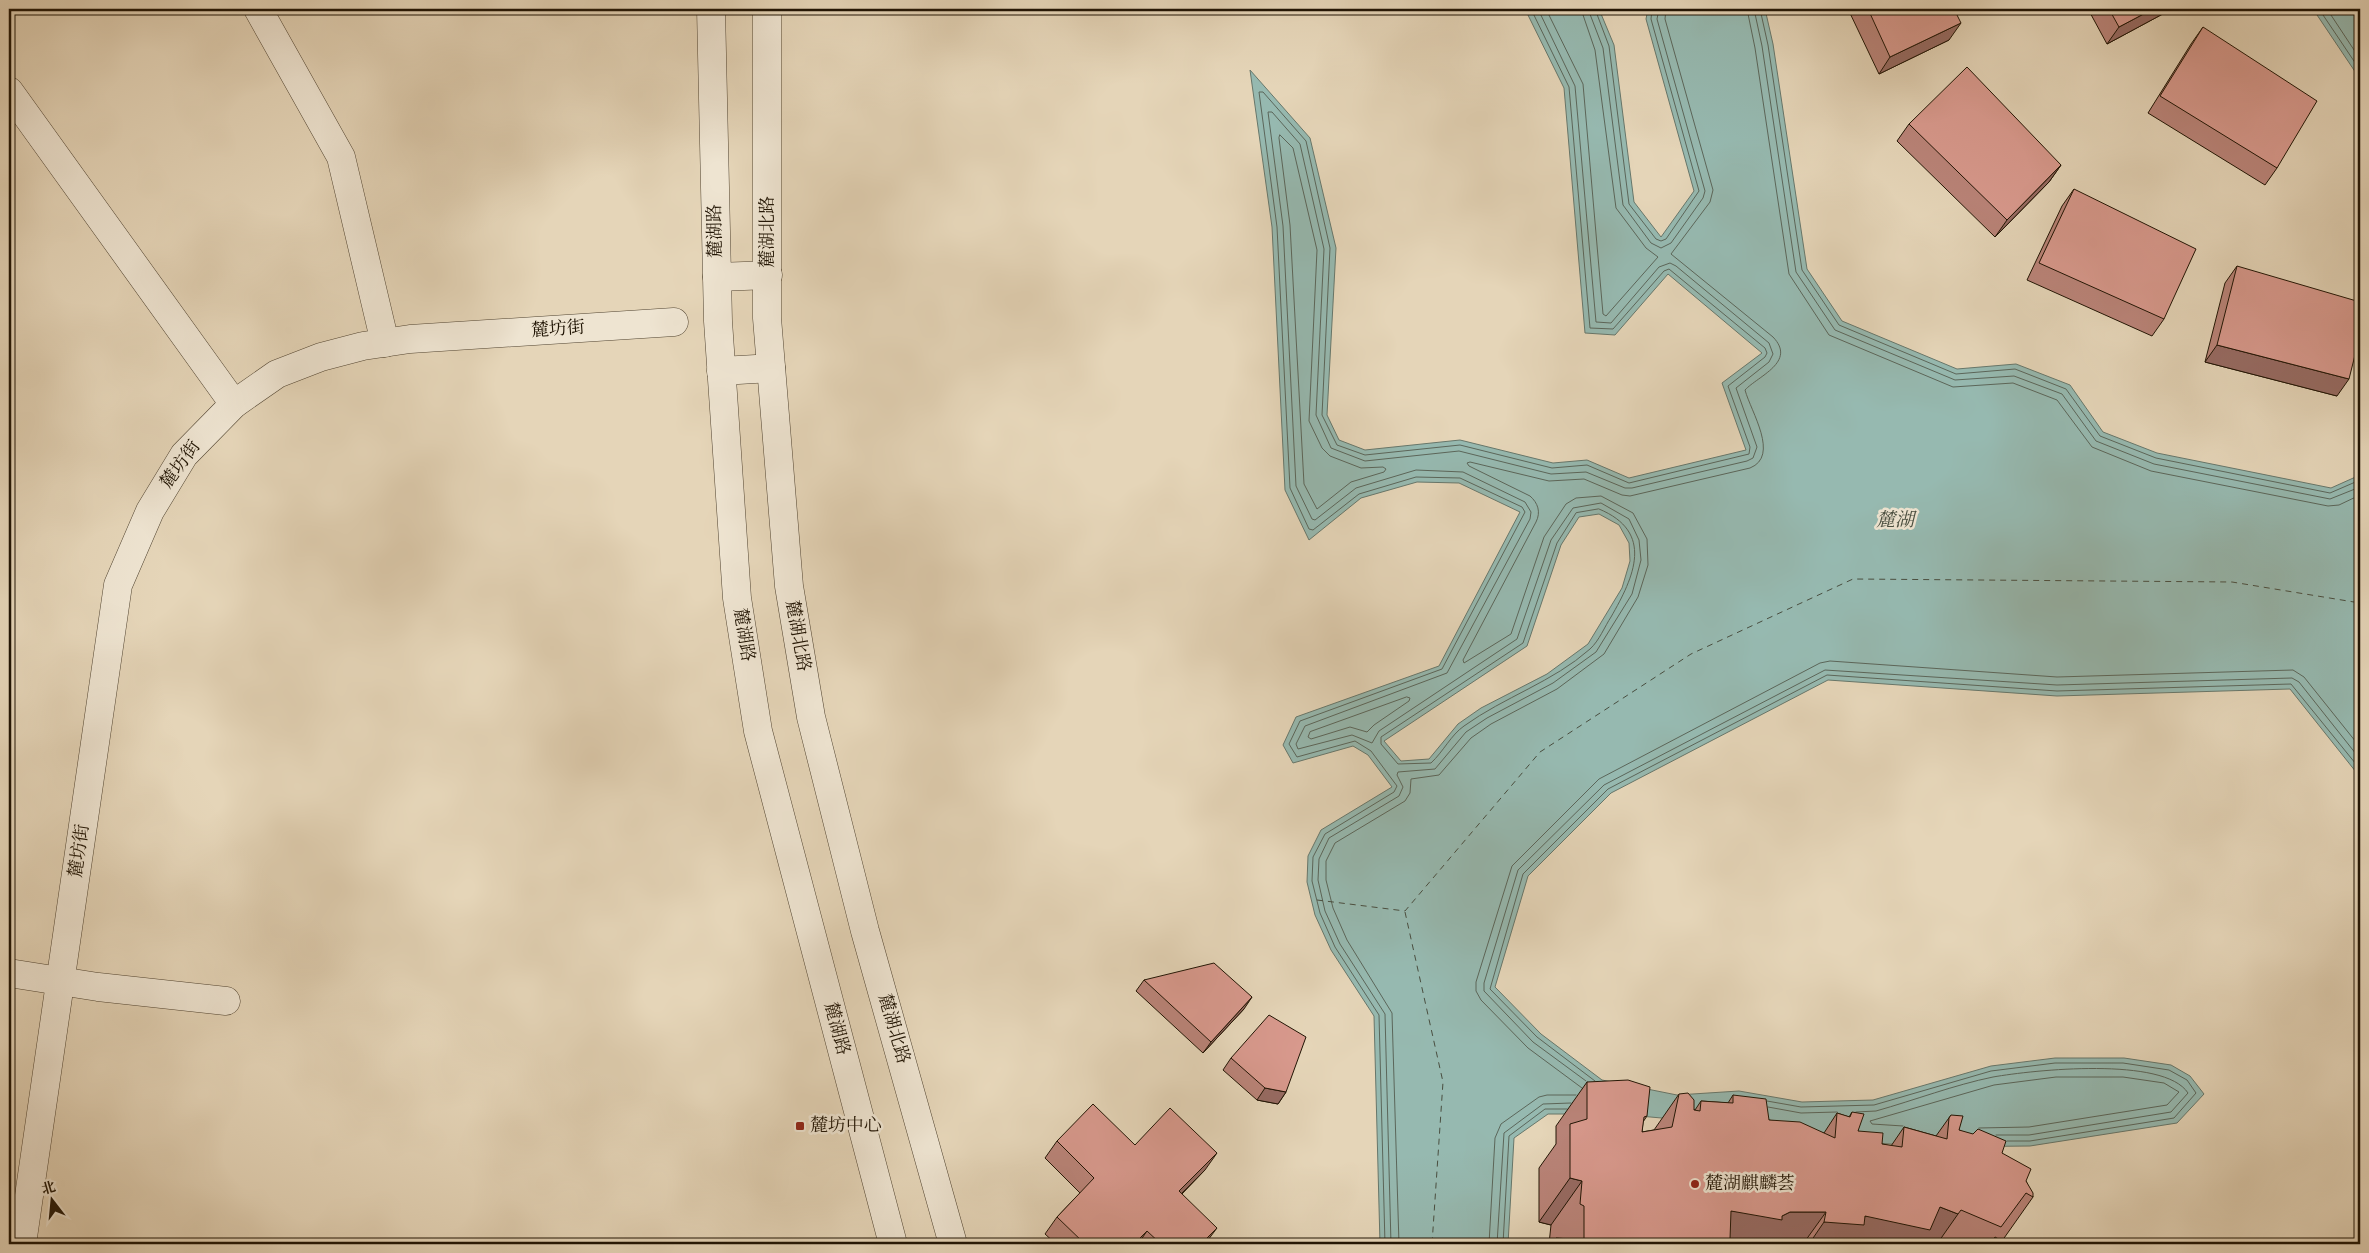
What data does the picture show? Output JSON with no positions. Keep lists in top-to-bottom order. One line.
{"streets":{"street":["麓湖路","麓湖北路","麓坊街"]},"water":["麓湖"],"places":{"transit":["麓坊中心"],"other":["麓湖麒麟荟"]},"north":"top"}
